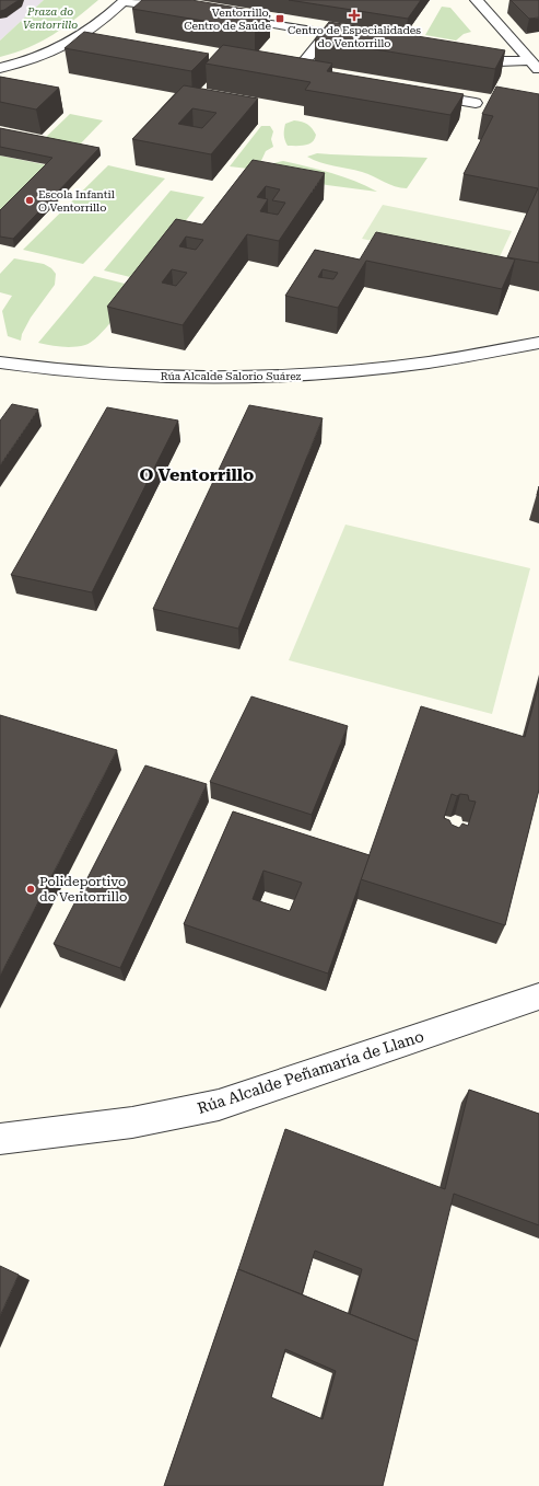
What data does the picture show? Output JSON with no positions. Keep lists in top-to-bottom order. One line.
{"streets":{"street":["Rúa Alcalde Salorio Suárez","Rúa Alcalde Peñamaría de Llano"]},"districts":["O Ventorrillo"],"parks":["Praza do Ventorrillo"],"places":{"health":["Centro de Especialidades do Ventorrillo"],"transit":["Ventorrillo, Centro de Saúde"],"other":["Escola Infantil O Ventorrillo","Polideportivo do Ventorrillo"]}}
